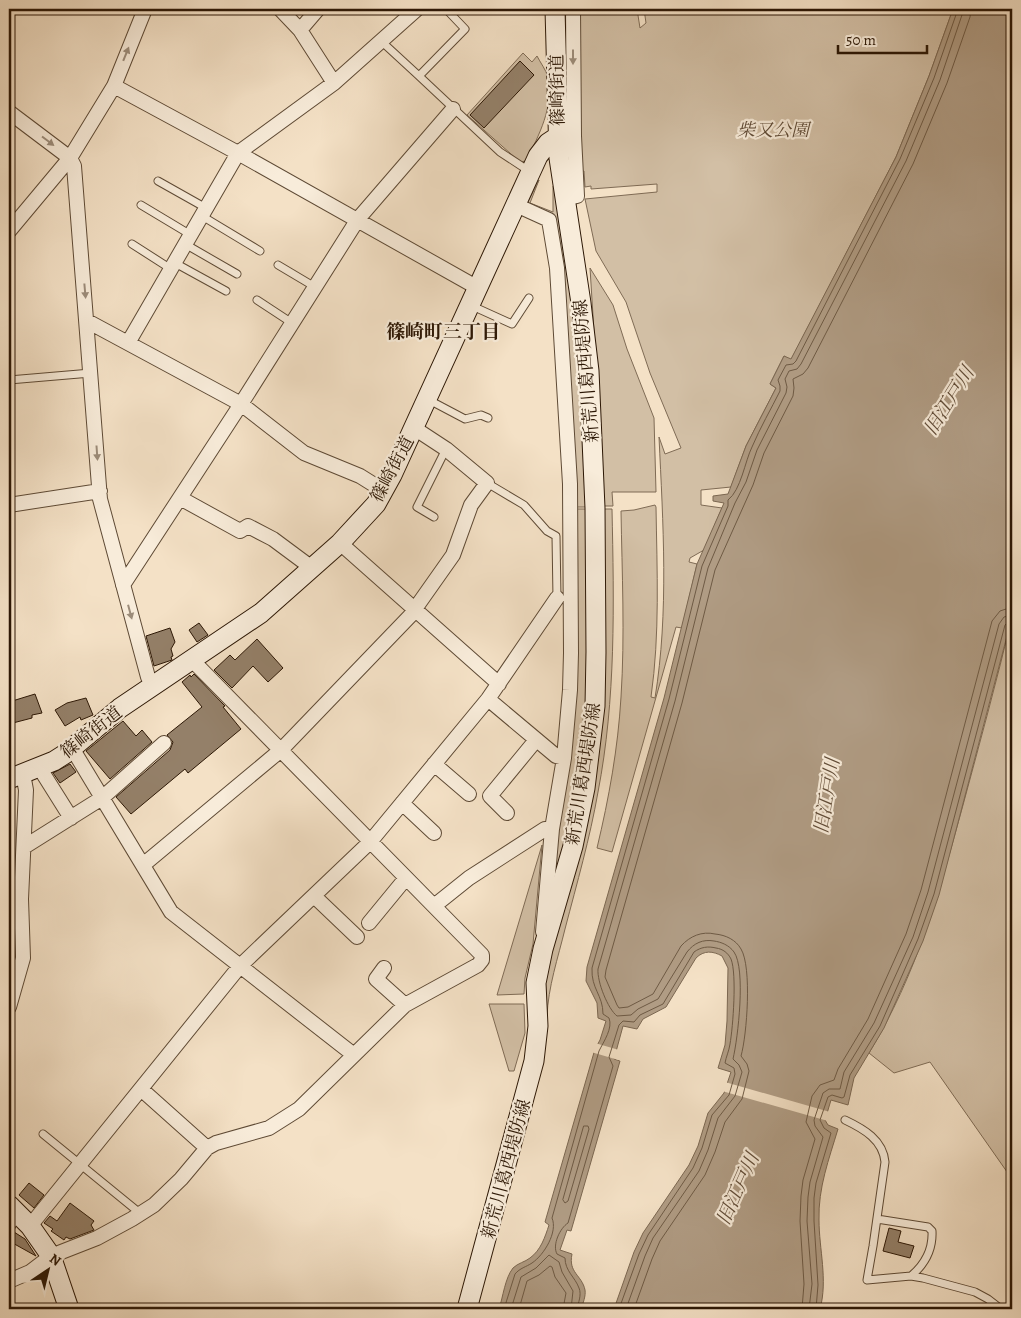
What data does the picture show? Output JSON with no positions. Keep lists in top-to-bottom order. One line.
{"streets":{"main road":["篠崎街道","新荒川葛西堤防線"]},"crossings":[["篠崎街道","新荒川葛西堤防線"]],"districts":["篠崎町三丁目"],"water":["旧江戸川"],"parks":["柴又公園"],"scale_bar":"50 m","north":"top right"}
